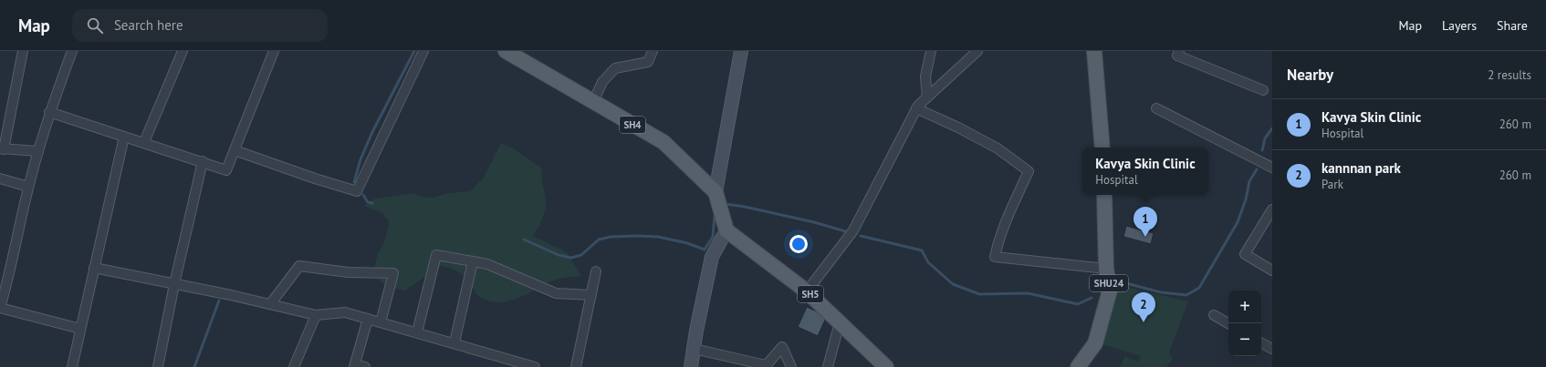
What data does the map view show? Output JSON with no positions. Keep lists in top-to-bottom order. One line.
{"streets":{"main road":["SH4","SHU24","SH5"]},"crossings":[["SH4","SH5"]],"page":{"header":"Map","search":"Search here","nav":["Map","Layers","Share"],"heading":["Nearby","2 results"],"list":[{"mark":"1","name":"Kavya Skin Clinic","note":"Hospital","value":"260 m"},{"mark":"2","name":"kannnan park","note":"Park","value":"260 m"}],"popup":["Kavya Skin Clinic","Hospital"],"pins":["1","2"],"map_buttons":["+","−"]}}
